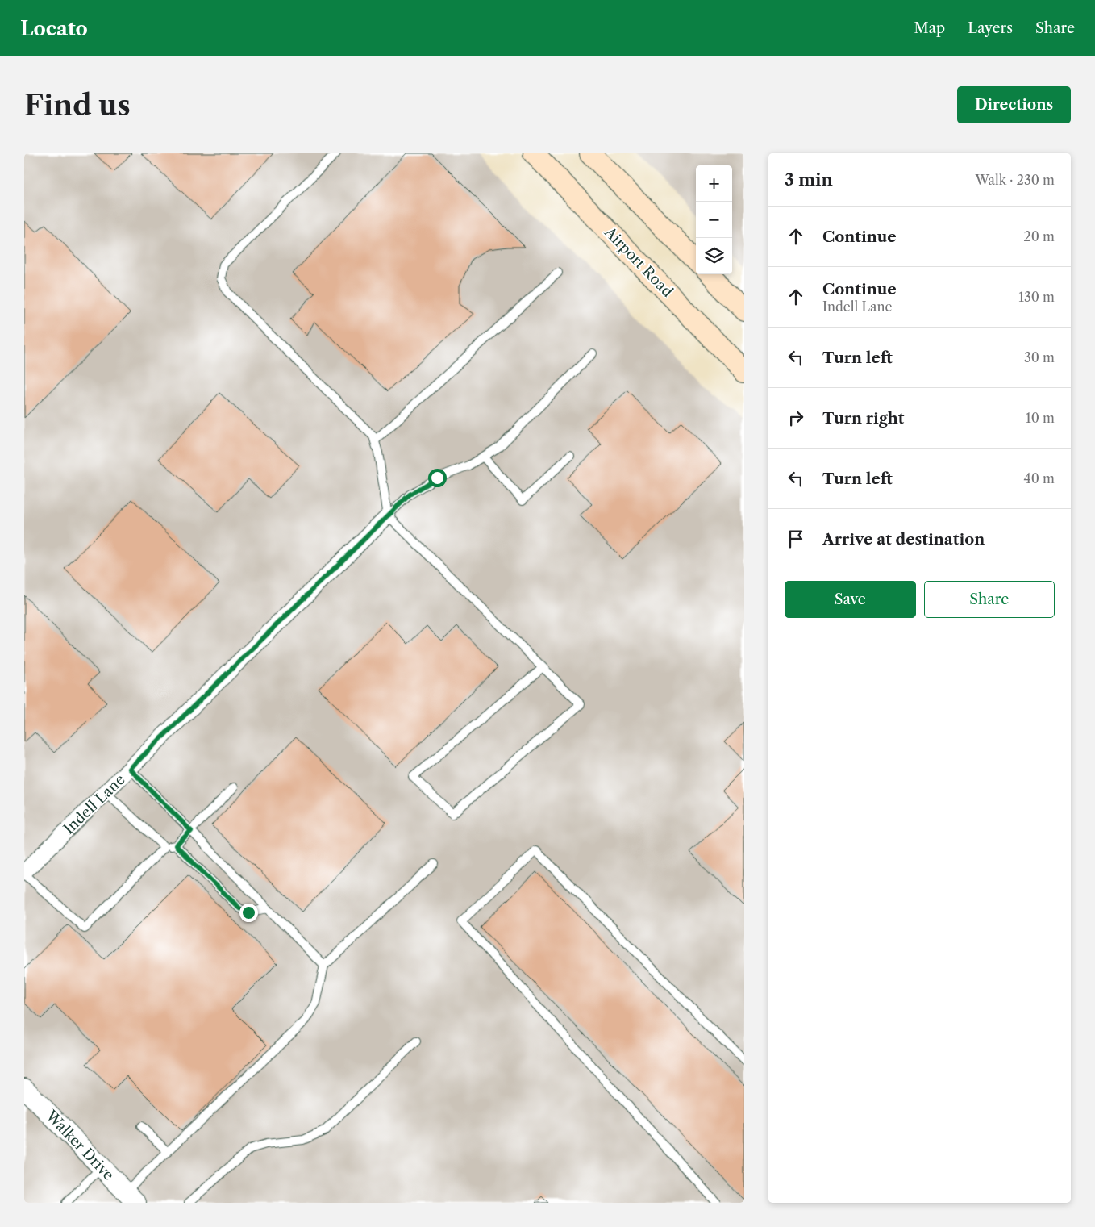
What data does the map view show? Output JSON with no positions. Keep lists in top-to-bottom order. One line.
{"streets":{"main road":["Airport Road"],"street":["Indell Lane","Walker Drive"]},"page":{"header":"Locato","nav":["Map","Layers","Share"],"buttons":["Directions",["Save","Share"]],"title":"Find us","heading":["3 min","Walk · 230 m"],"map_buttons":["+","−"],"list":[["Continue","20 m"],["Continue","Indell Lane","130 m"],["Turn left","30 m"],["Turn right","10 m"],["Turn left","40 m"],"Arrive at destination"]}}
